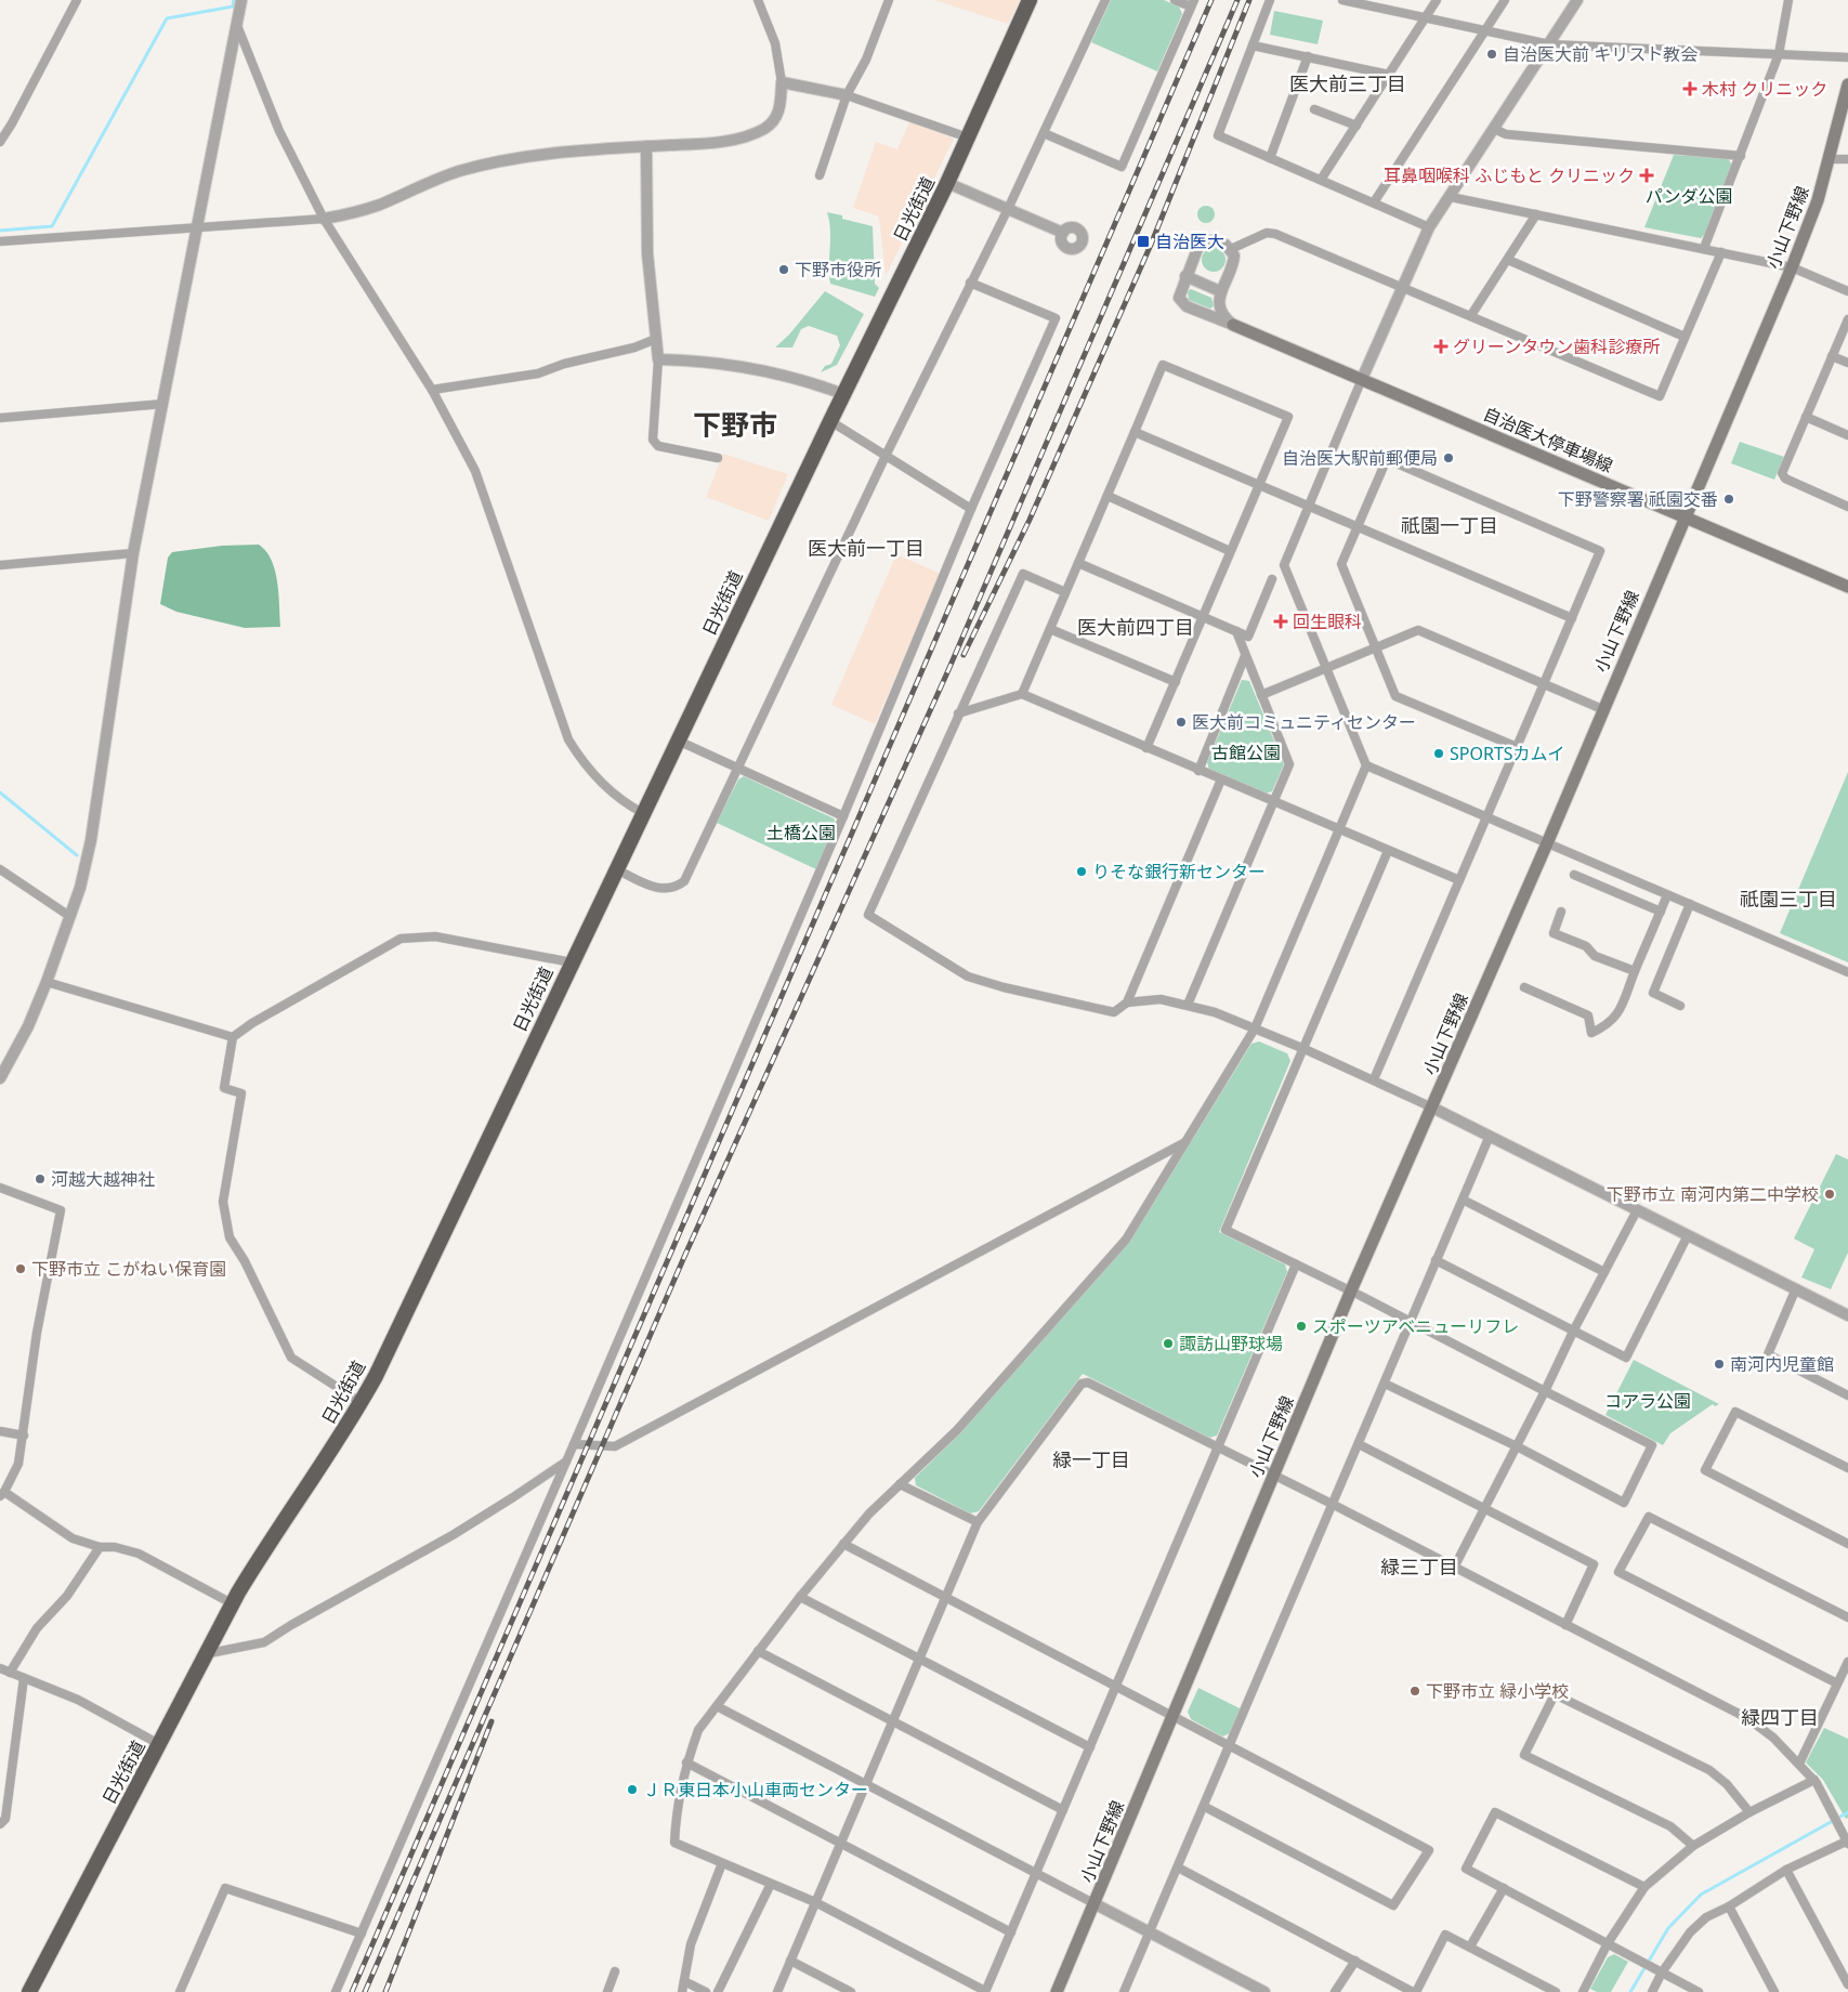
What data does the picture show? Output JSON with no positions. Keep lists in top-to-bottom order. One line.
{"streets":{"highway":["日光街道"],"main road":["小山下野線","自治医大停車場線"]},"crossings":[["小山下野線","自治医大停車場線"]],"districts":["医大前三丁目","下野市","祇園一丁目","医大前一丁目","医大前四丁目","祇園三丁目","緑一丁目","緑三丁目","緑四丁目"],"parks":["パンダ公園","古館公園","土橋公園","コアラ公園"],"places":{"other":["自治医大前 キリスト教会","下野市役所","自治医大駅前郵便局","下野警察署 祇園交番","医大前コミュニティセンター","SPORTSカムイ","りそな銀行新センター","河越大越神社","下野市立 南河内第二中学校","下野市立 こがねい保育園","スポーツアベニューリフレ","諏訪山野球場","南河内児童館","下野市立 緑小学校","ＪＲ東日本小山車両センター"],"health":["木村 クリニック","耳鼻咽喉科 ふじもと クリニック","グリーンタウン歯科診療所","回生眼科"],"transit":["自治医大"]}}
